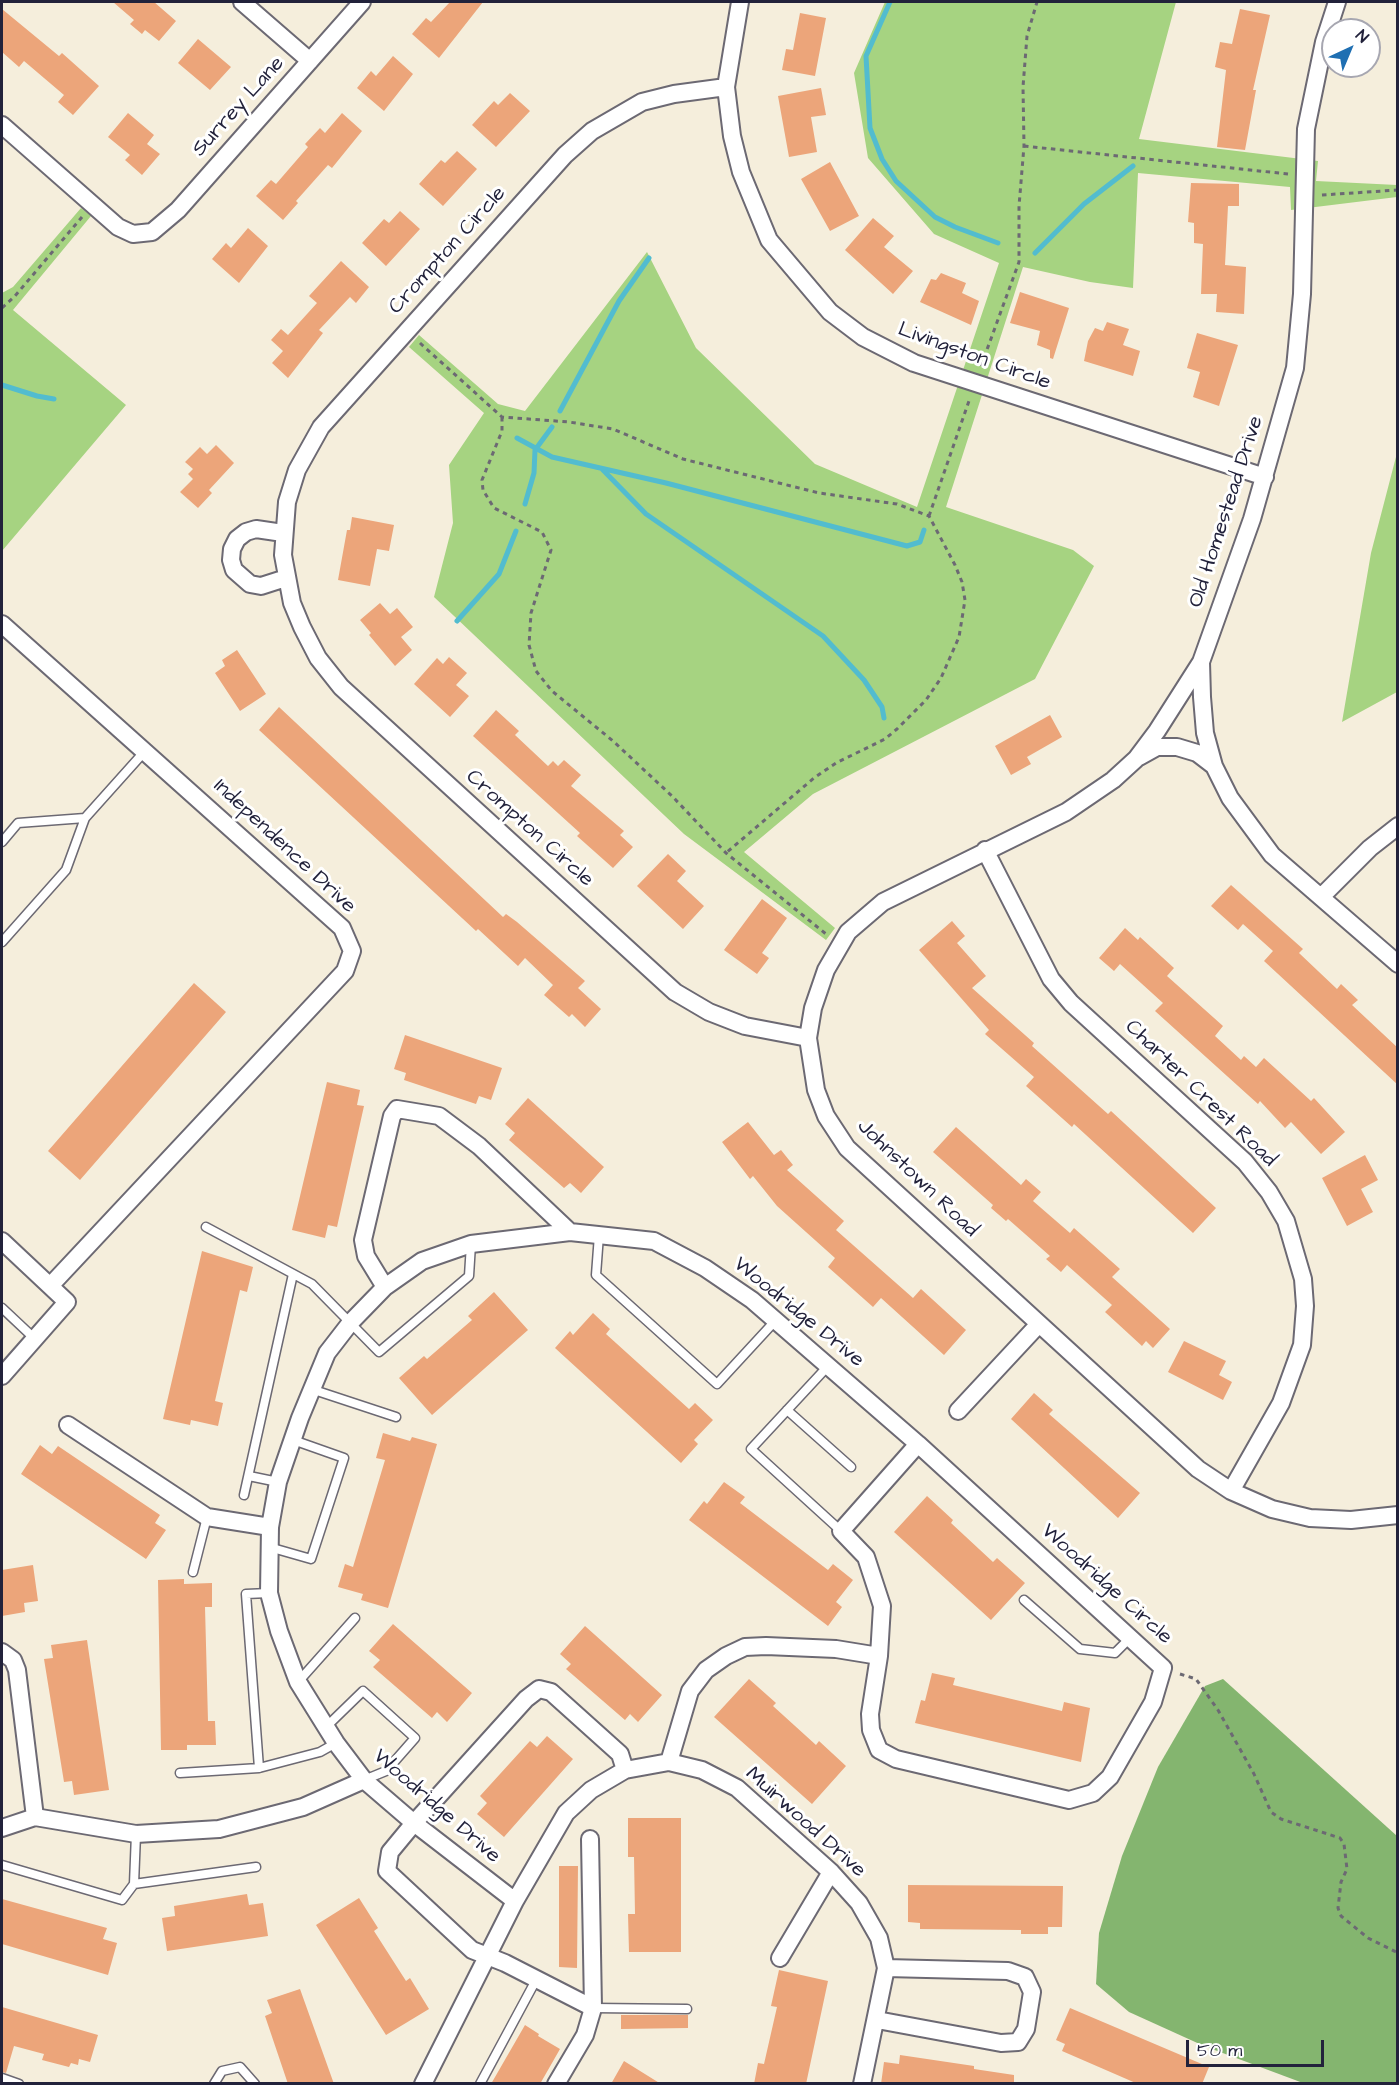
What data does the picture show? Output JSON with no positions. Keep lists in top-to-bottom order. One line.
{"streets":{"street":["Surrey Lane","Crompton Circle","Livingston Circle","Old Homestead Drive","Independence Drive","Charter Crest Road","Johnstown Road","Woodridge Drive","Woodridge Circle","Muirwood Drive"]},"crossings":[["Crompton Circle","Livingston Circle"],["Crompton Circle","Johnstown Road"],["Livingston Circle","Old Homestead Drive"],["Old Homestead Drive","Johnstown Road"],["Charter Crest Road","Johnstown Road"],["Woodridge Drive","Woodridge Circle"],["Woodridge Drive","Muirwood Drive"]],"scale_bar":"50 m","north":"top right"}
